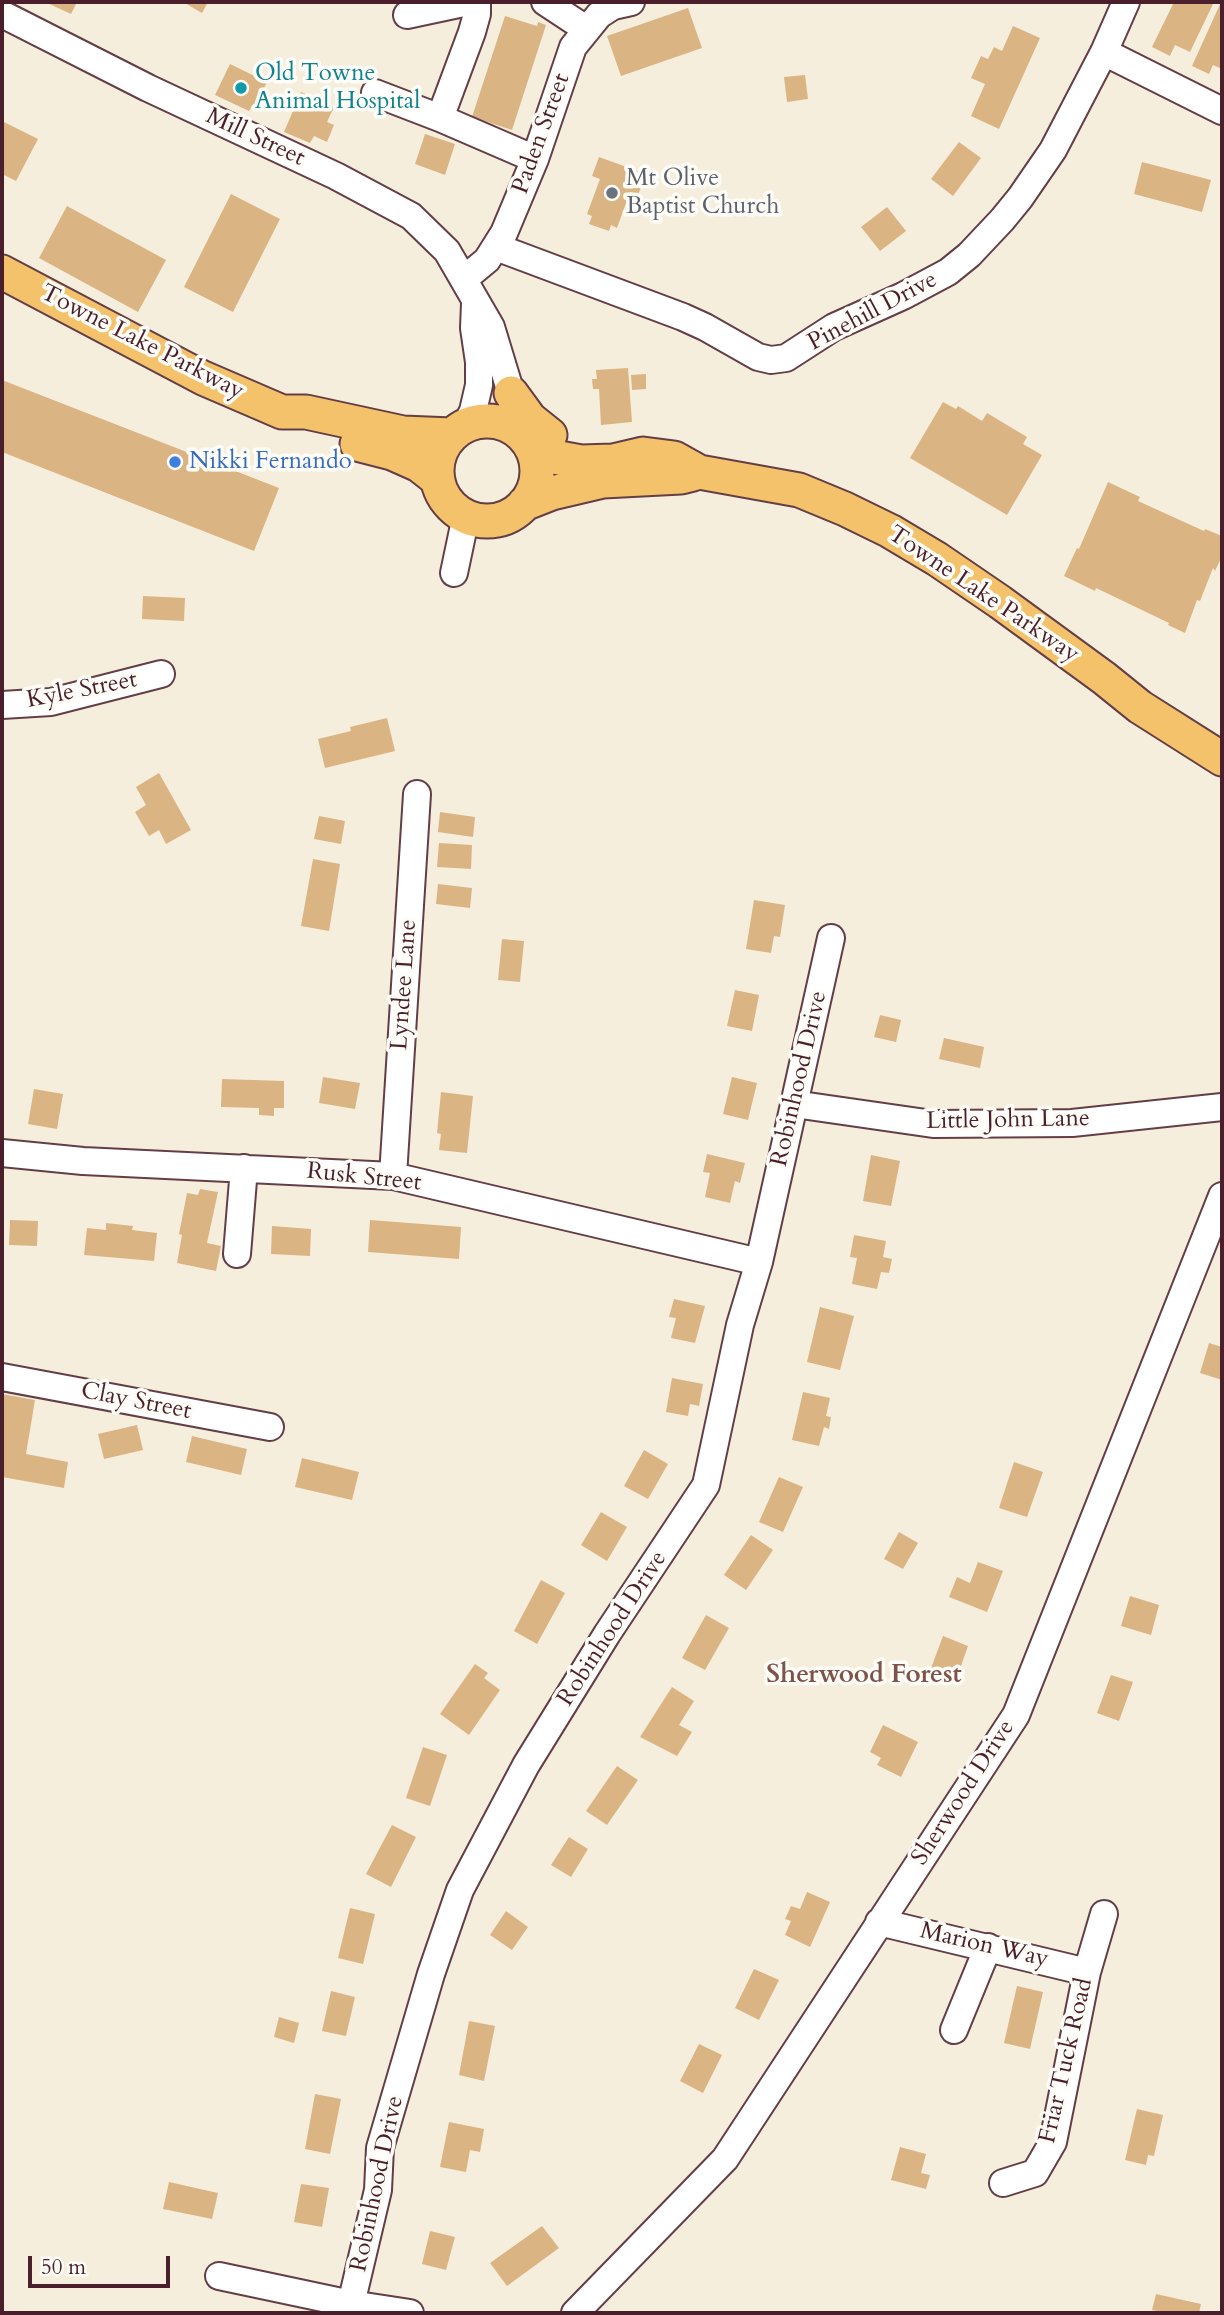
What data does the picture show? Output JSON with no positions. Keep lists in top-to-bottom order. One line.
{"streets":{"main road":["Towne Lake Parkway"],"street":["Paden Street","Mill Street","Pinehill Drive","Kyle Street","Lyndee Lane","Robinhood Drive","Little John Lane","Rusk Street","Clay Street","Sherwood Drive","Marion Way","Friar Tuck Road"]},"crossings":[["Paden Street","Mill Street"],["Paden Street","Pinehill Drive"],["Mill Street","Towne Lake Parkway"],["Lyndee Lane","Rusk Street"],["Robinhood Drive","Little John Lane"],["Robinhood Drive","Rusk Street"],["Sherwood Drive","Marion Way"],["Marion Way","Friar Tuck Road"]],"districts":["Sherwood Forest"],"places":["Old Towne Animal Hospital","Mt Olive Baptist Church","Nikki Fernando"],"scale_bar":"50 m"}
